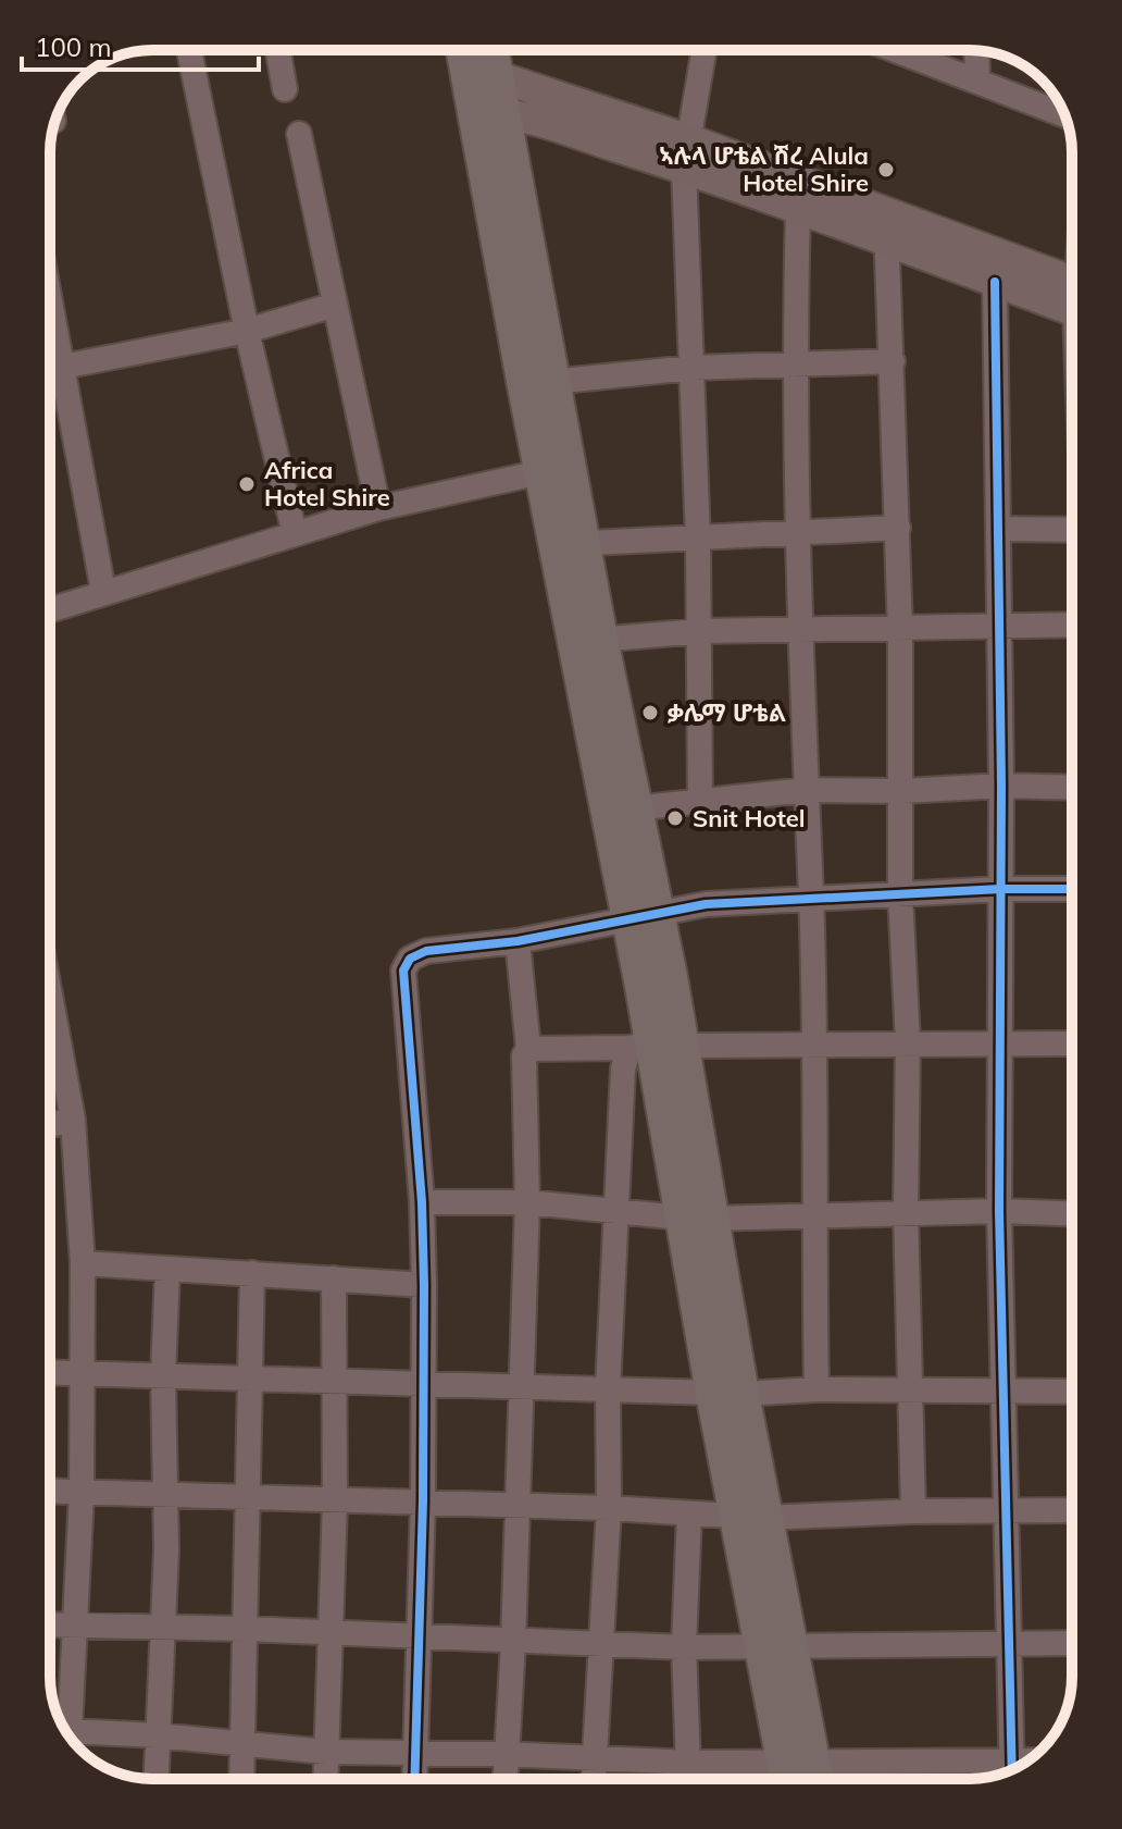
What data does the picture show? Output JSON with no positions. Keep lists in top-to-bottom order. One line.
{"places":["ኣሉላ ሆቴል ሽረ Alula Hotel Shire","Africa Hotel Shire","ቃሌማ ሆቴል","Snit Hotel"],"scale_bar":"100 m"}
